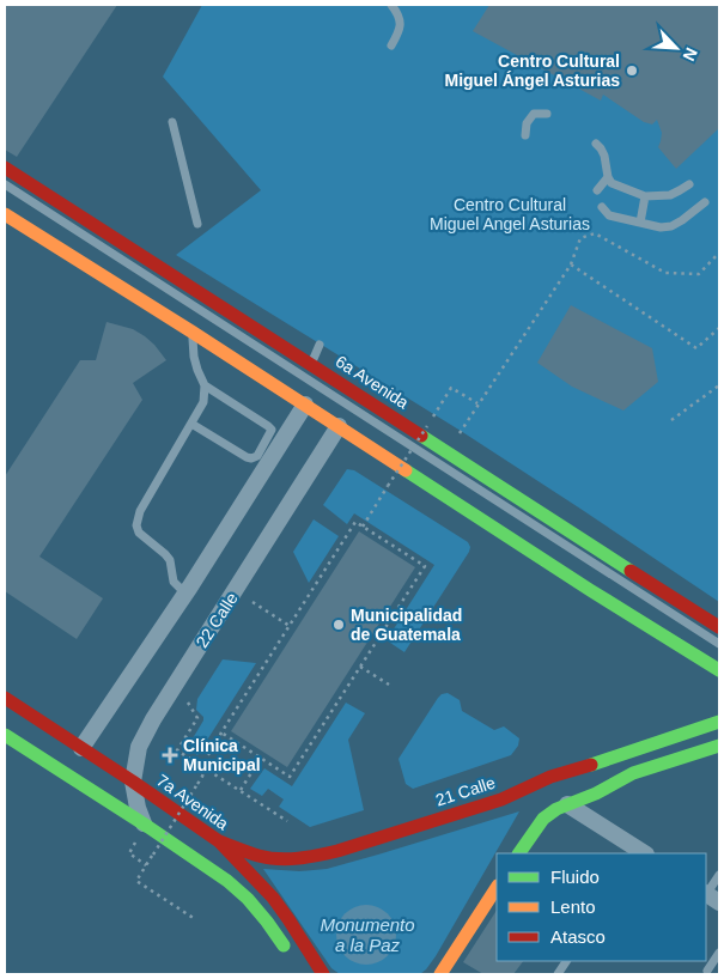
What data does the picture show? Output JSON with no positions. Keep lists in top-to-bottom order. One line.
{"streets":{"main road":["6a Avenida","21 Calle","7a Avenida"],"street":["22 Calle"]},"crossings":[["22 Calle","7a Avenida"],["21 Calle","7a Avenida"]],"water":["Monumento a la Paz"],"parks":["Centro Cultural Miguel Angel Asturias"],"places":{"other":["Centro Cultural Miguel Ángel Asturias","Municipalidad de Guatemala"],"health":["Clínica Municipal"]},"legend":["Fluido","Lento","Atasco"],"north":"bottom right"}
